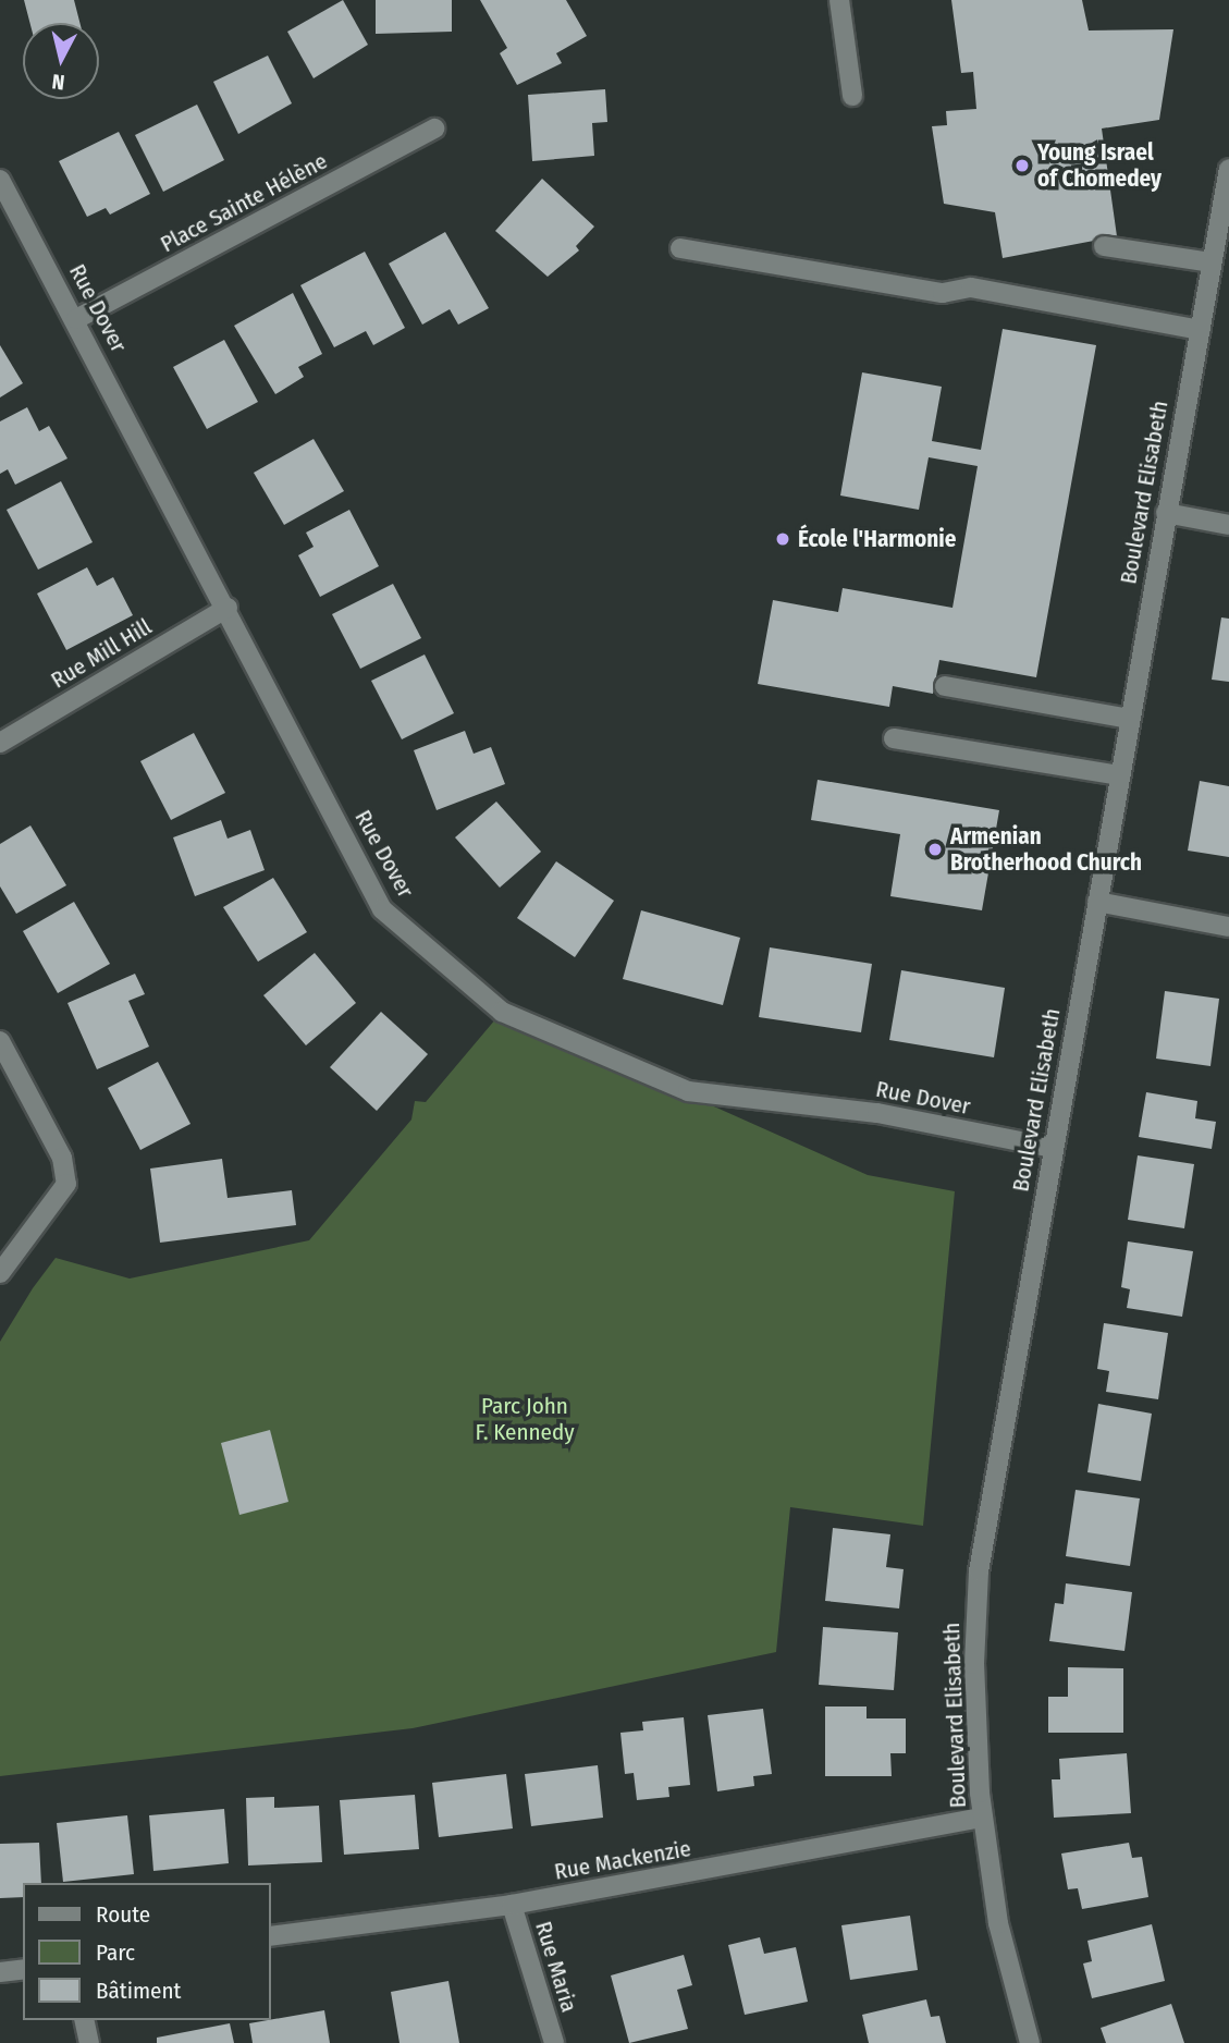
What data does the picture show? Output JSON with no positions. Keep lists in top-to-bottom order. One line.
{"streets":{"street":["Place Sainte Hélène","Rue Dover","Boulevard Elisabeth","Rue Mill Hill","Rue Mackenzie","Rue Maria"]},"crossings":[["Place Sainte Hélène","Rue Dover"],["Rue Dover","Boulevard Elisabeth"],["Rue Dover","Rue Mill Hill"],["Boulevard Elisabeth","Rue Mackenzie"],["Rue Mackenzie","Rue Maria"]],"parks":["Parc John F. Kennedy"],"places":["Young Israel of Chomedey","École l'Harmonie","Armenian Brotherhood Church"],"legend":["Route","Parc","Bâtiment"],"north":"bottom"}
